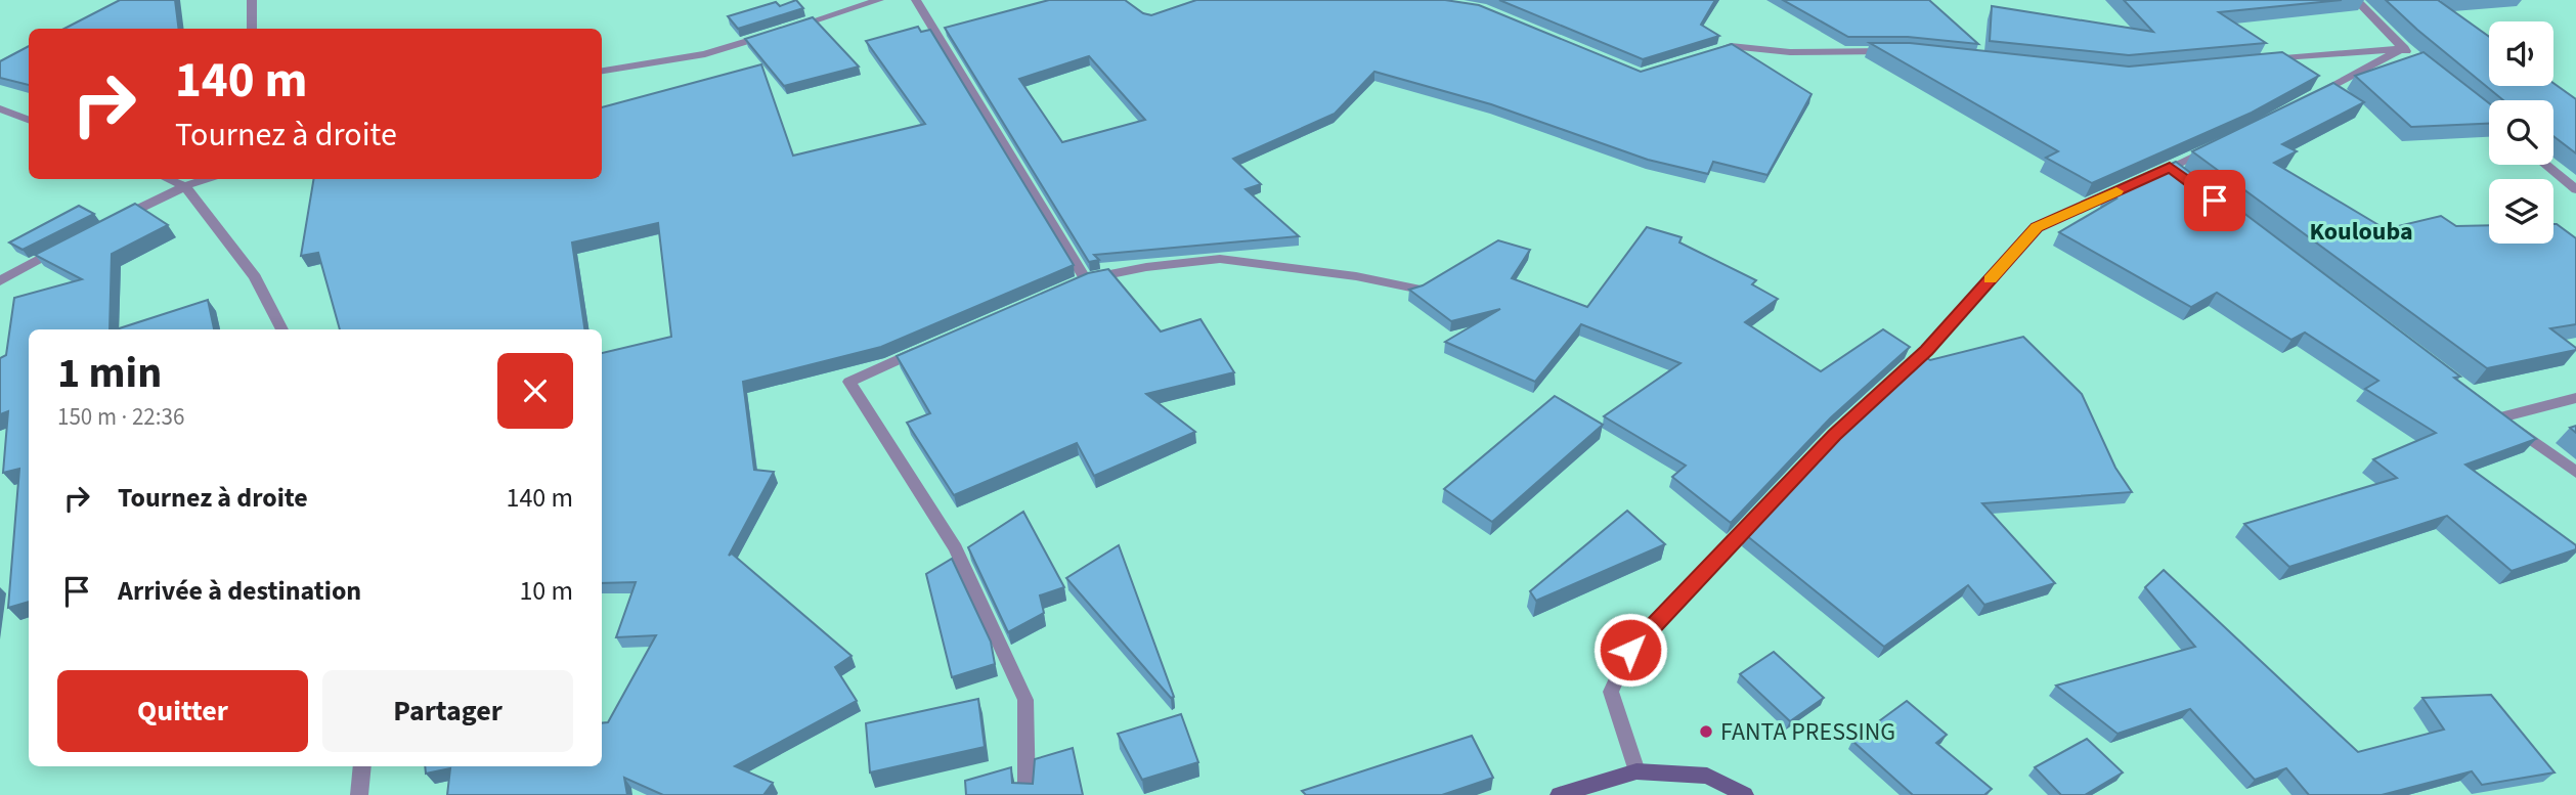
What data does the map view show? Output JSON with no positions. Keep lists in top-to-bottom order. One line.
{"districts":["Koulouba"],"places":["FANTA PRESSING"],"page":{"turn":["140 m","Tournez à droite"],"heading":["1 min","150 m · 22:36"],"list":[{"name":"Tournez à droite","value":"140 m"},{"name":"Arrivée à destination","value":"10 m"}],"buttons":["Quitter","Partager"]}}
